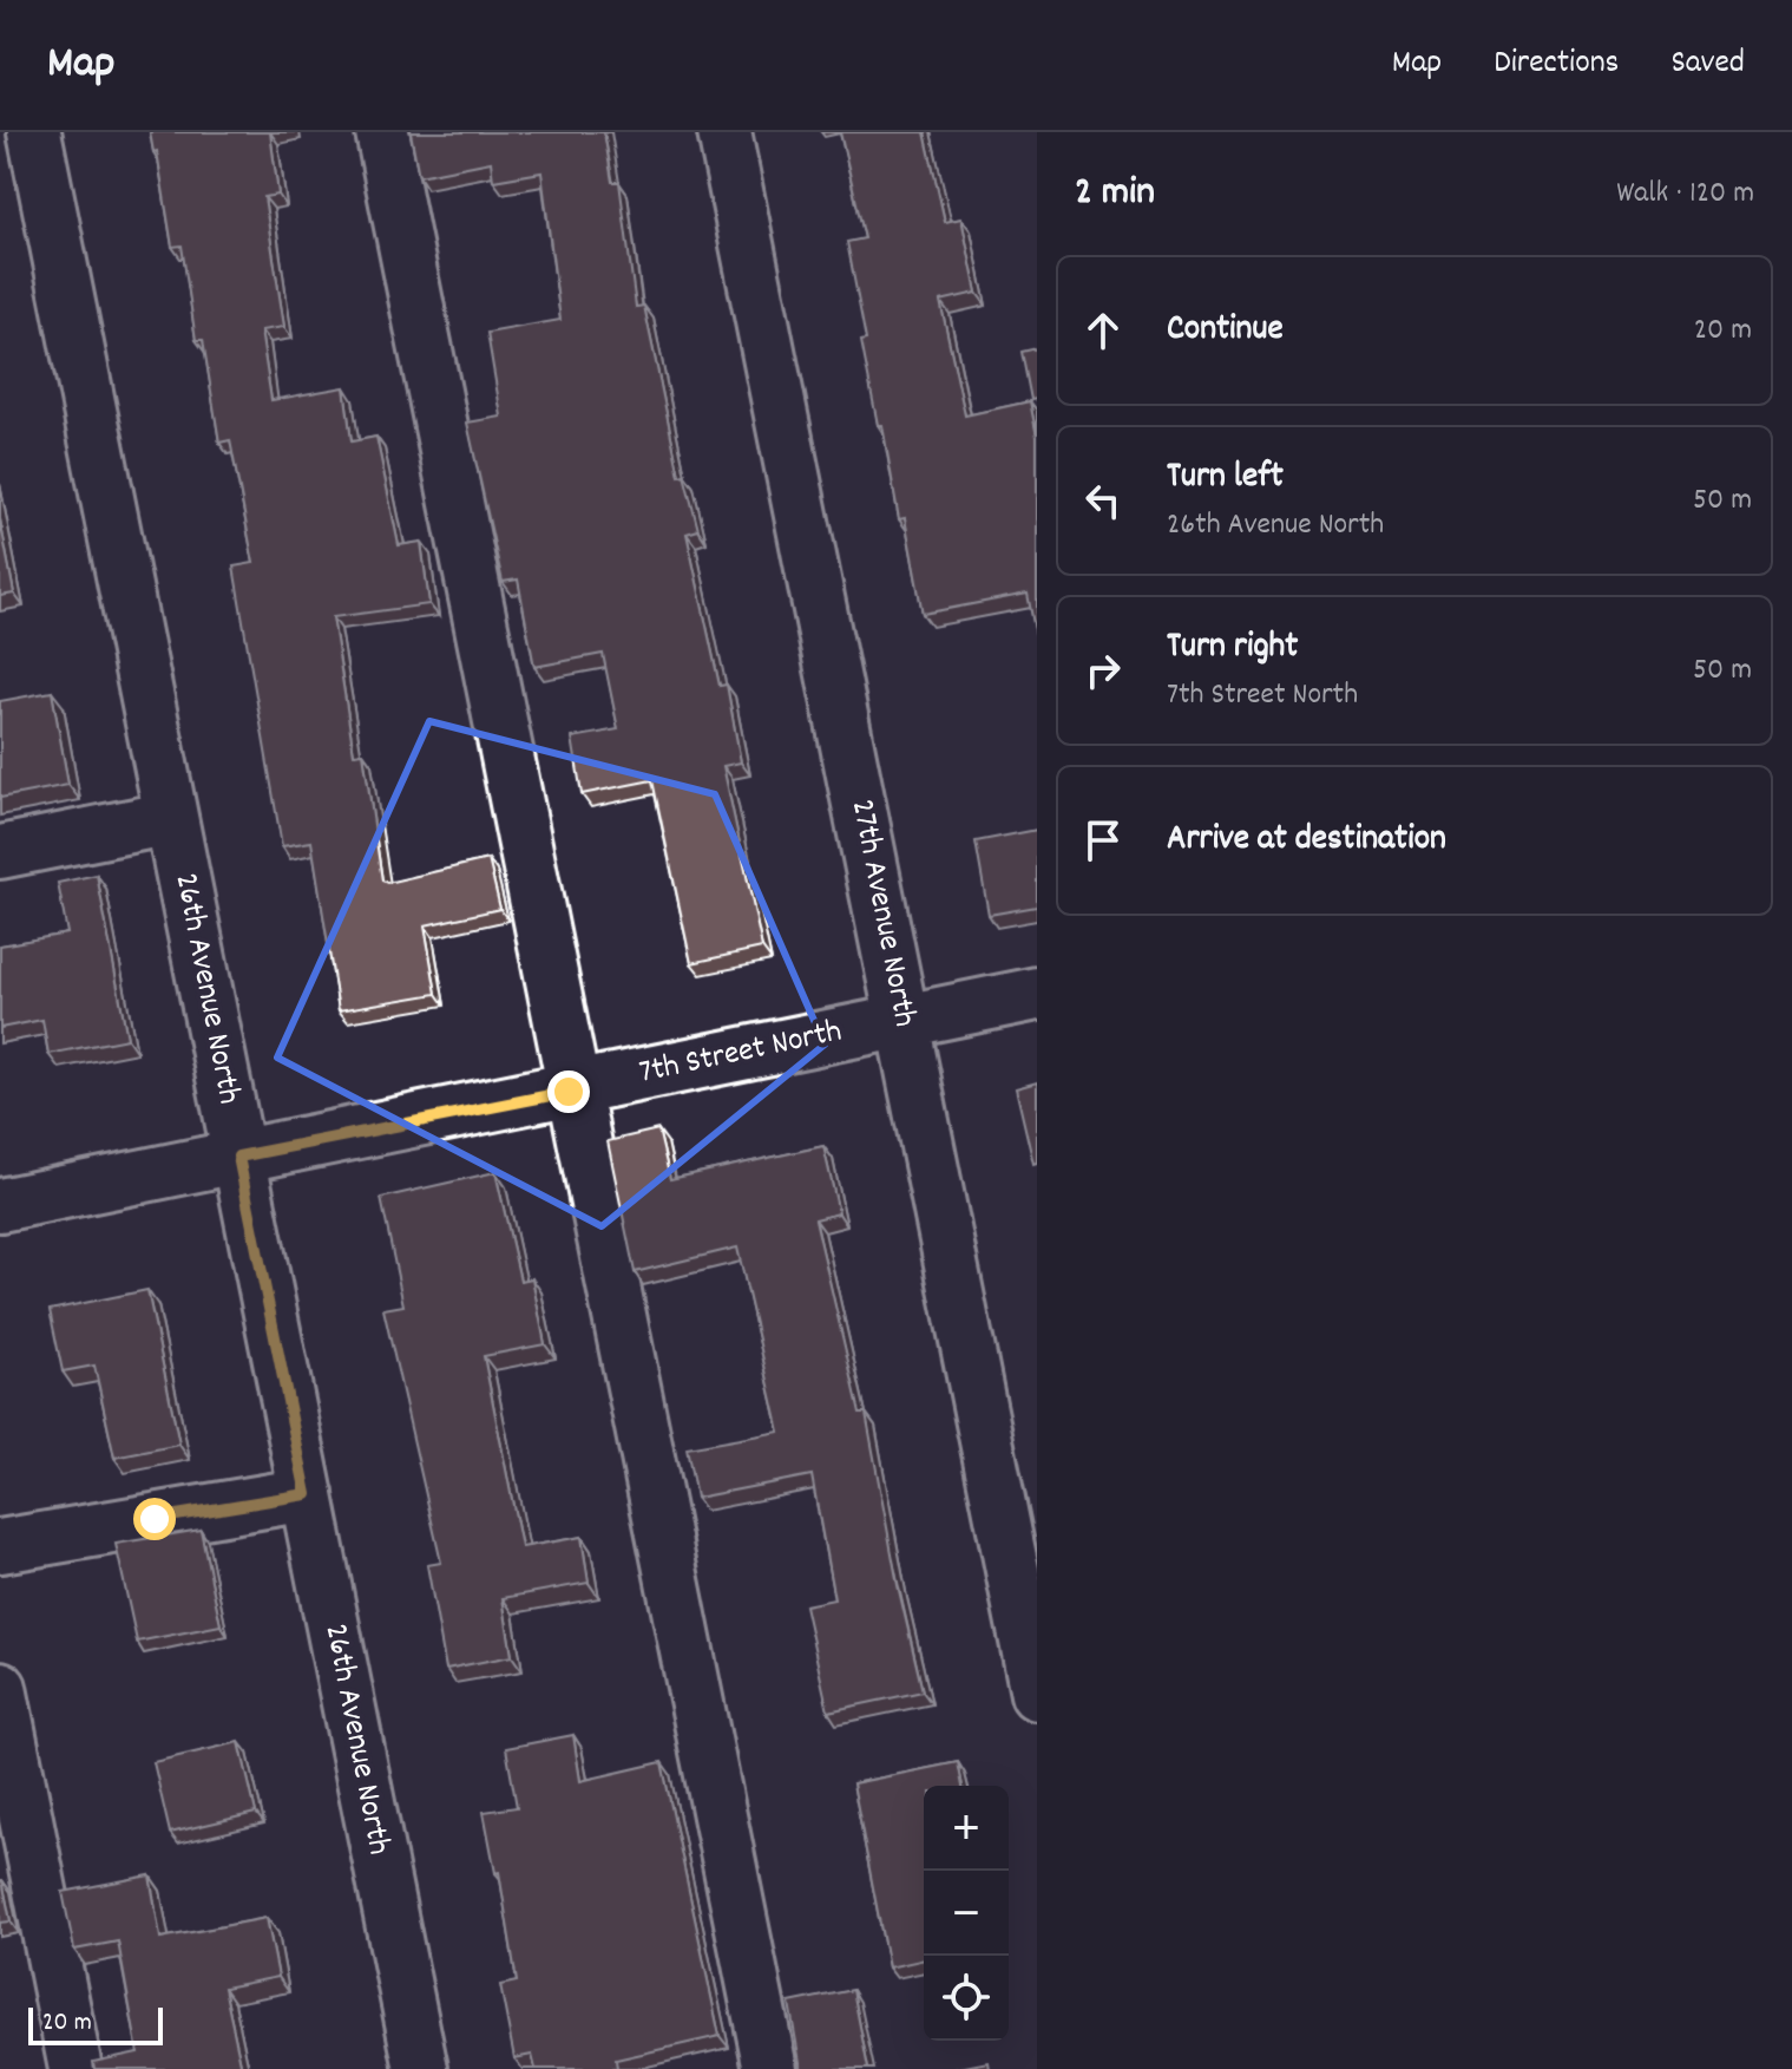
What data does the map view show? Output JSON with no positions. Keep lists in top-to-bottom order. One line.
{"streets":{"street":["27th Avenue North","26th Avenue North","7th Street North"]},"crossings":[["27th Avenue North","7th Street North"],["26th Avenue North","7th Street North"]],"scale_bar":"20 m","page":{"header":"Map","nav":["Map","Directions","Saved"],"heading":["2 min","Walk · 120 m"],"list":[["Continue","20 m"],["Turn left","26th Avenue North","50 m"],["Turn right","7th Street North","50 m"],"Arrive at destination"],"map_buttons":["+","−"],"scale":"20 m"}}
